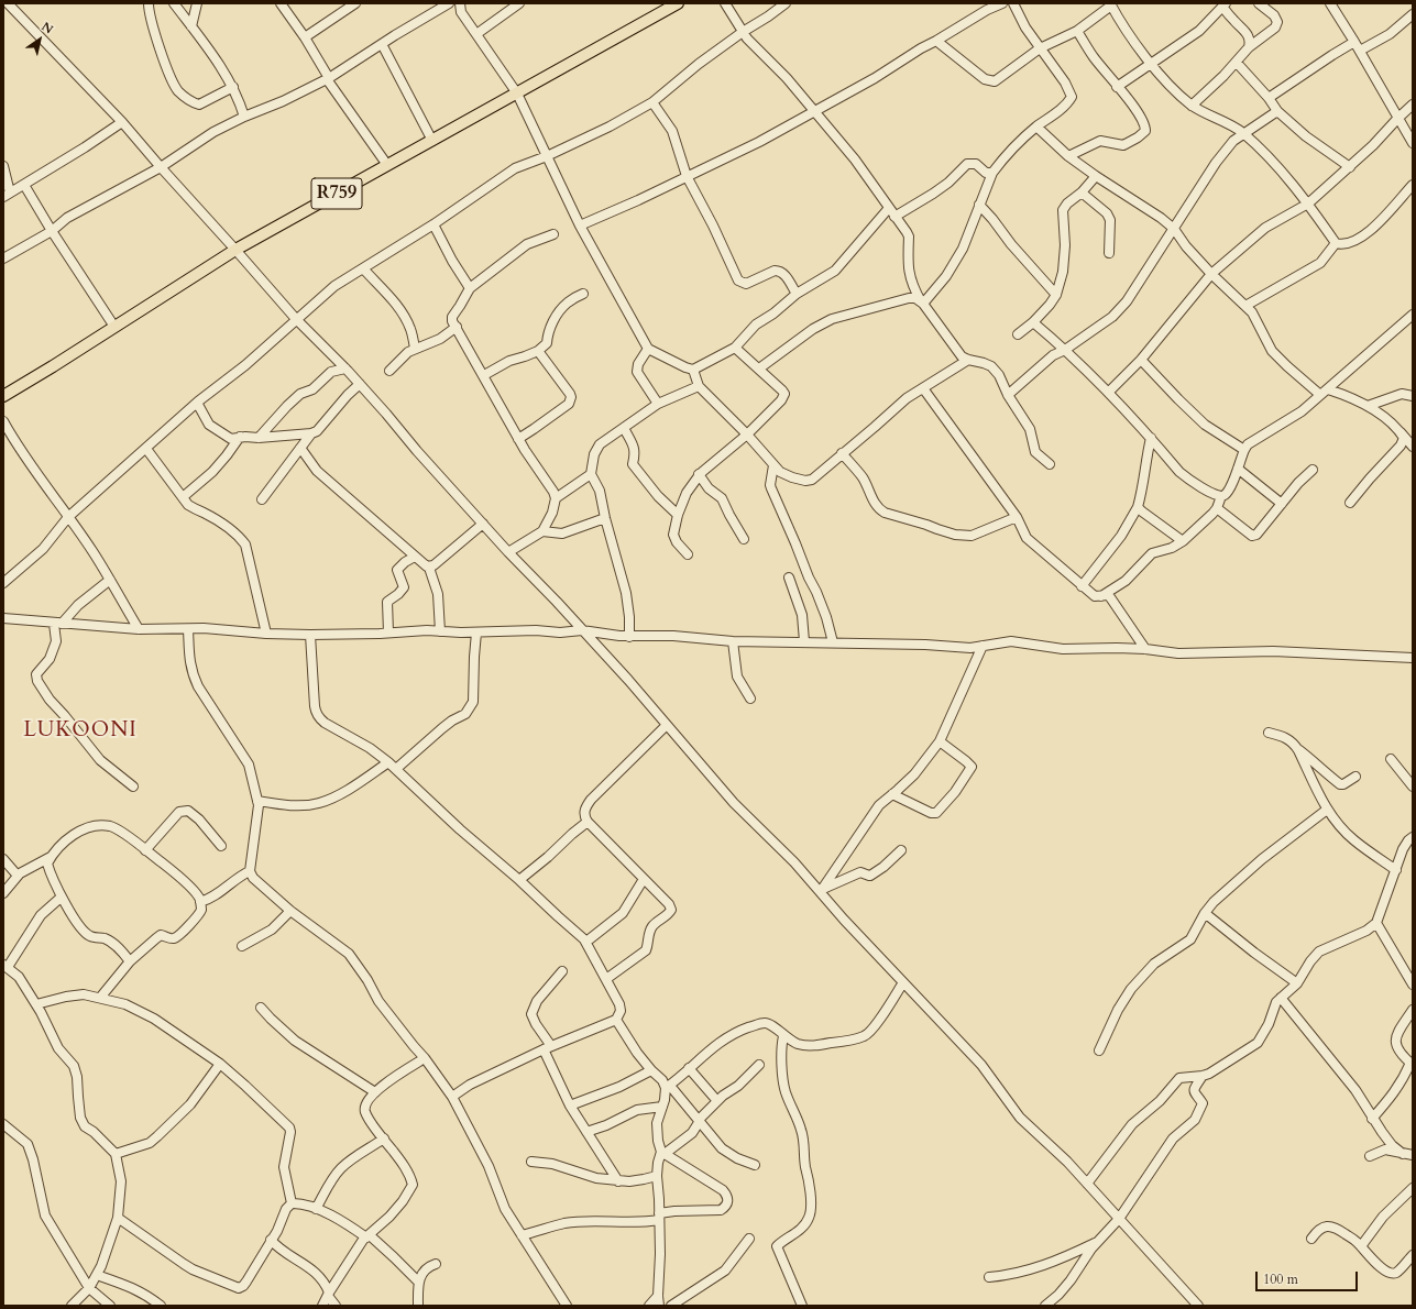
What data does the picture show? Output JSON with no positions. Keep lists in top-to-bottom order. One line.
{"streets":{"main road":["R759"]},"districts":["LUKOONI"],"scale_bar":"100 m","north":"top right"}
